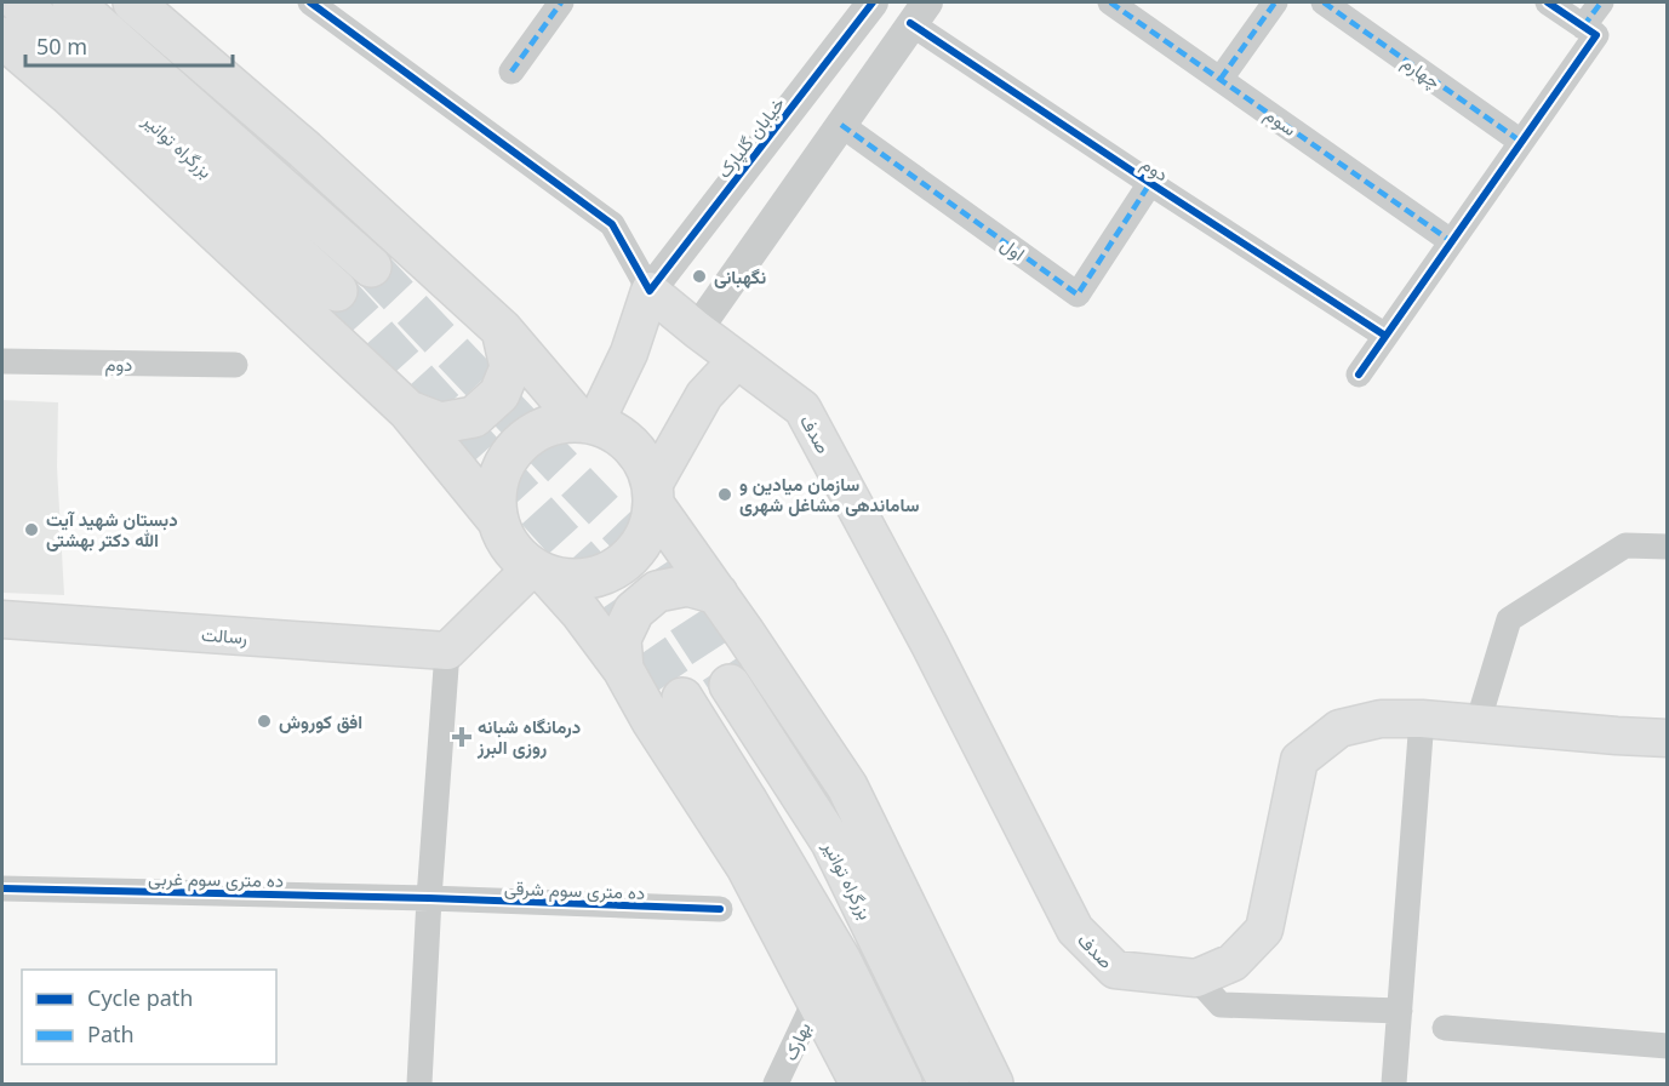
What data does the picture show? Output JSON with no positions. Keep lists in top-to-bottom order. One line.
{"streets":{"highway":["بزرگراه توانیر"],"main road":["صدف","رسالت"],"street":["چهارم","سوم","خیابان گلپارک","دوم","اول","ده متری سوم غربی","ده متری سوم شرقی","بهارک"]},"crossings":[["خیابان گلپارک","صدف"],["دوم","اول"],["ده متری سوم غربی","ده متری سوم شرقی"]],"places":{"other":["نگهبانی","سازمان میادین و ساماندهی مشاغل شهری","دبستان شهید آیت الله دکتر بهشتی","افق کوروش"],"health":["درمانگاه شبانه روزی البرز"]},"legend":["Cycle path","Path"],"scale_bar":"50 m"}
